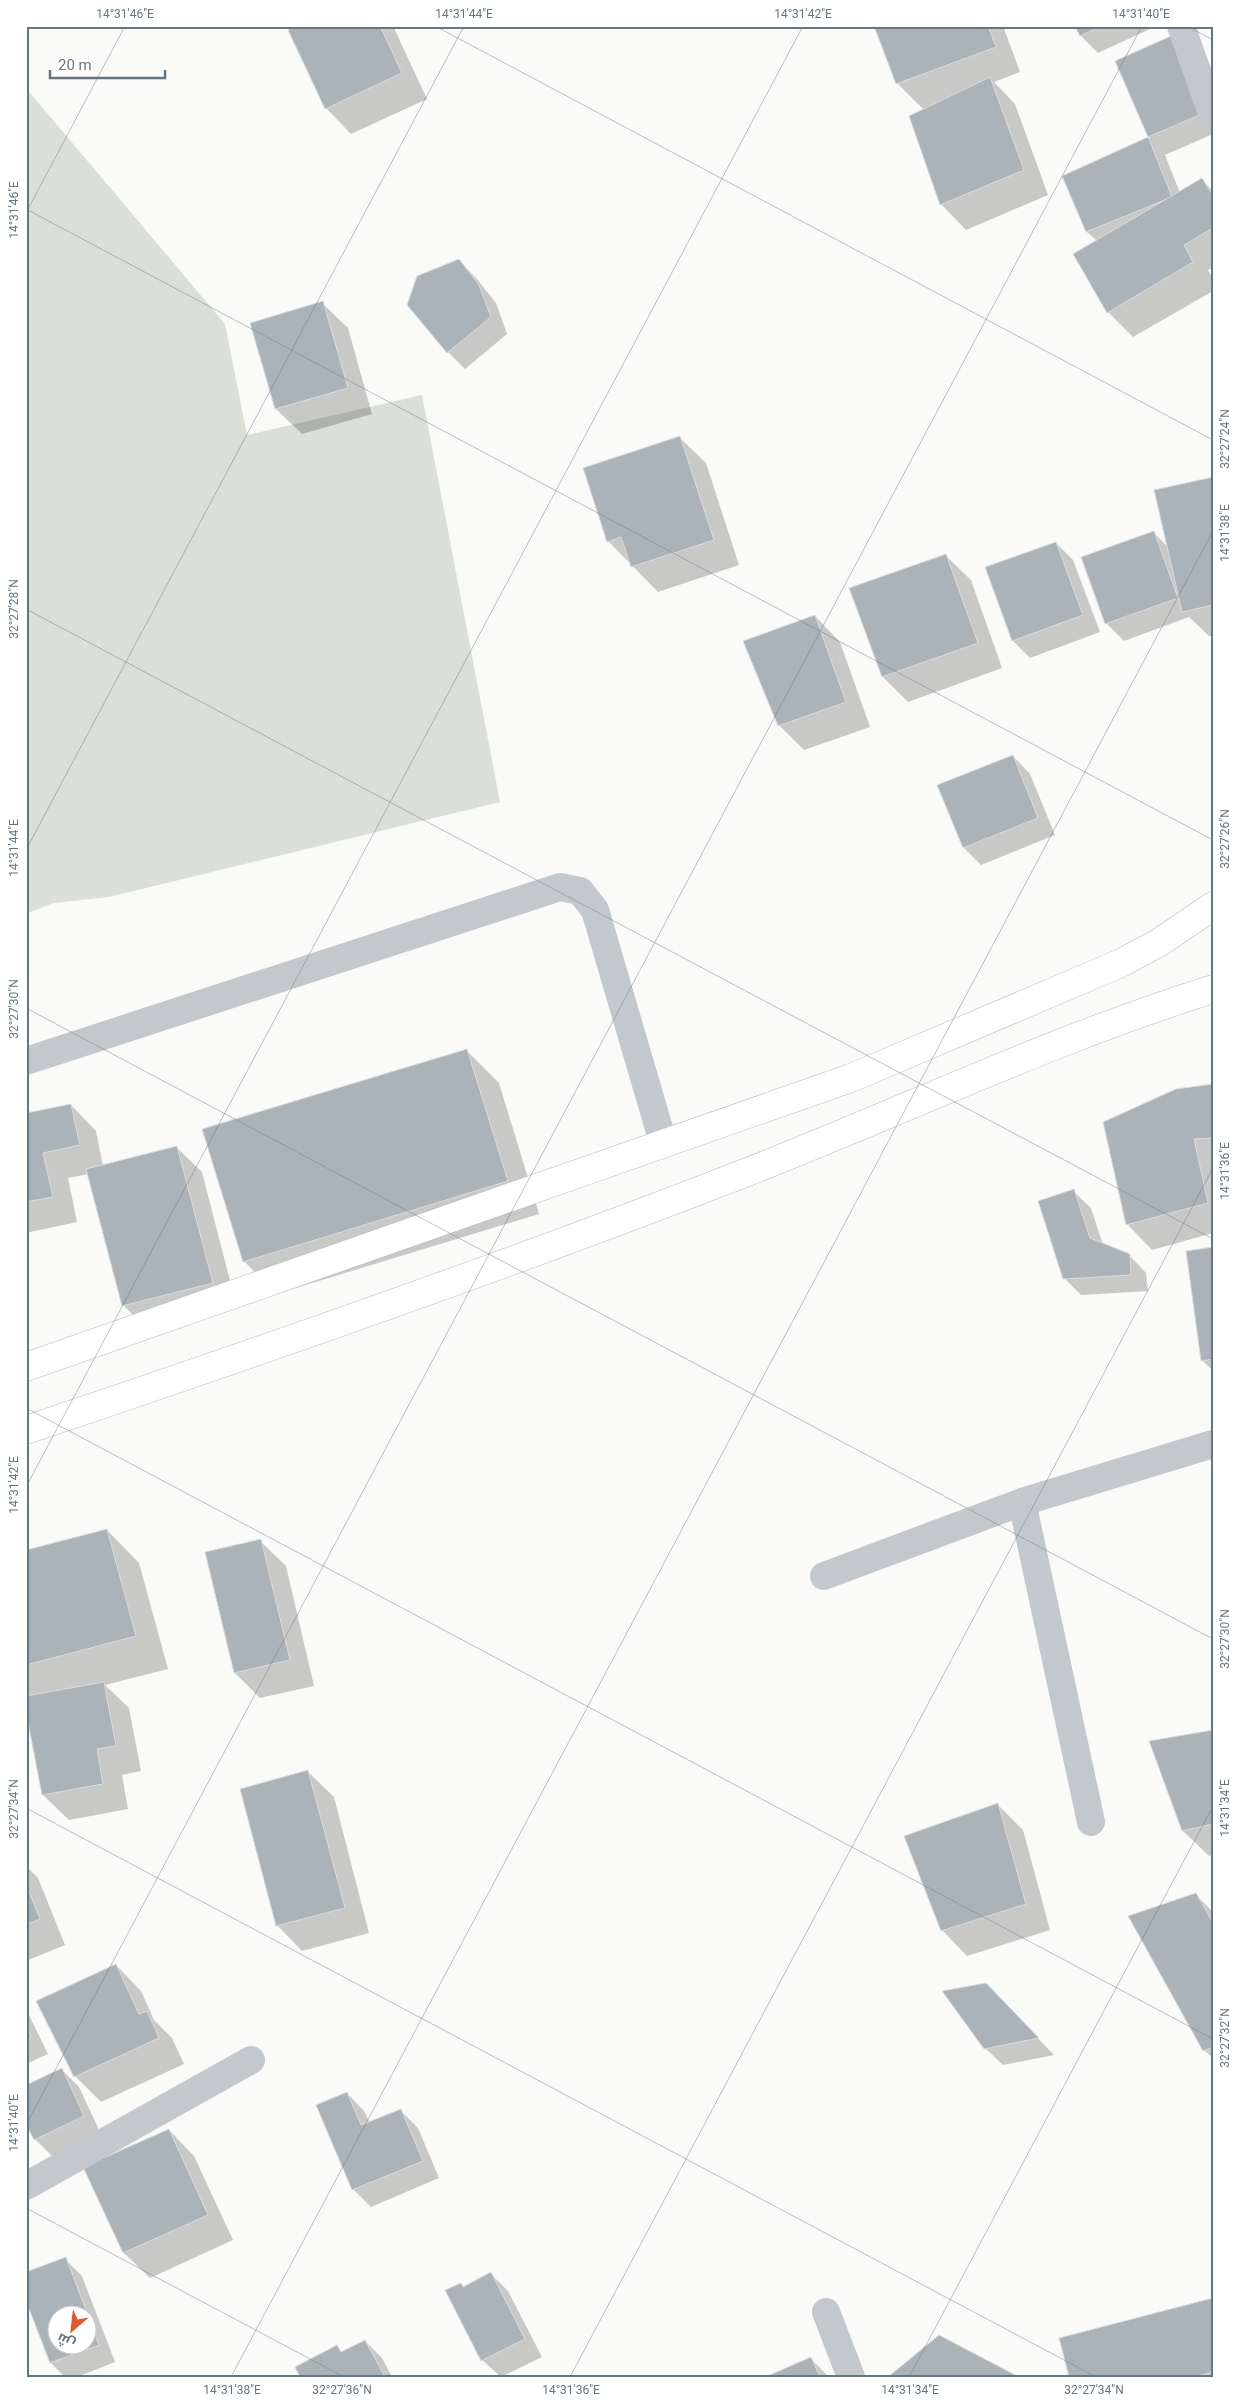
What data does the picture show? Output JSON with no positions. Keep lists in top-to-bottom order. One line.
{"scale_bar":"20 m","north":"bottom left","coordinates":["14°31'46\"E","14°31'44\"E","14°31'42\"E","14°31'40\"E","32°27'24\"N","14°31'38\"E","32°27'28\"N","32°27'26\"N","32°27'30\"N","14°31'36\"E","14°31'34\"E","32°27'34\"N","32°27'32\"N","32°27'36\"N"]}
